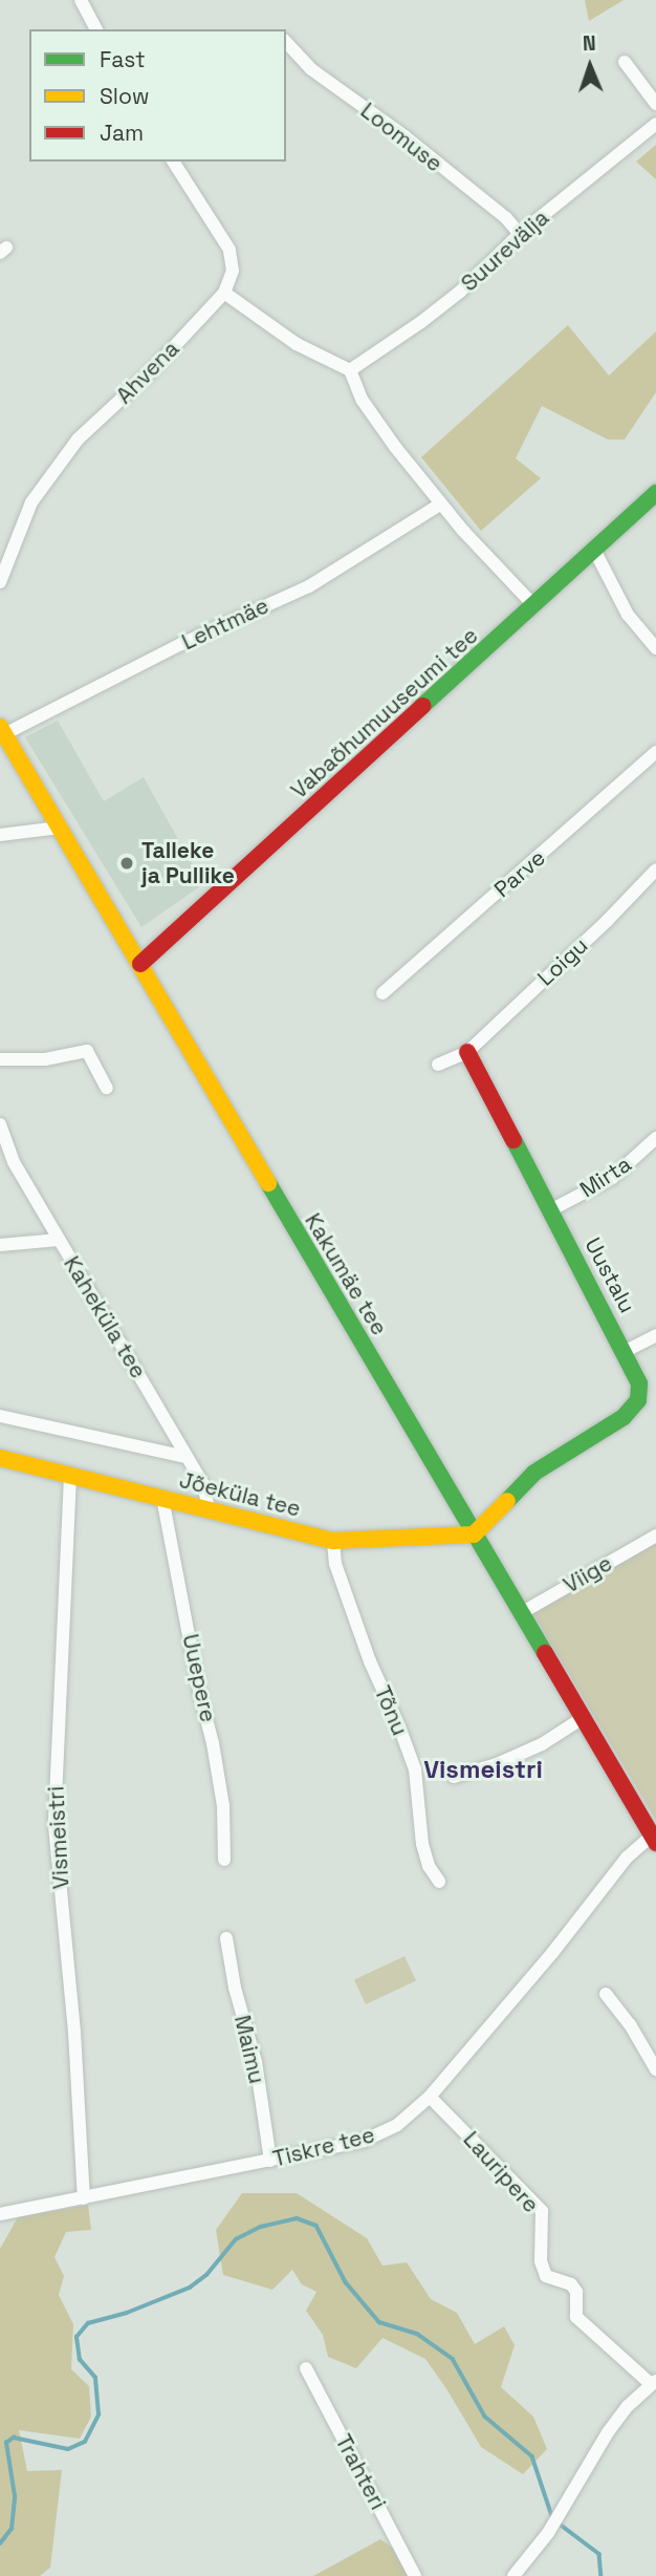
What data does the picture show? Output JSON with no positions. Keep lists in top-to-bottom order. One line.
{"streets":{"street":["Loomuse","Suurevälja","Ahvena","Lehtmäe","Vabaõhumuuseumi tee","Parve","Loigu","Mirta","Kakumäe tee","Uustalu","Kaheküla tee","Jõeküla tee","Viige","Uuepere","Tõnu","Vismeistri","Maimu","Tiskre tee","Lauripere","Trahteri"]},"crossings":[["Loomuse","Suurevälja"],["Lehtmäe","Kakumäe tee"],["Vabaõhumuuseumi tee","Kakumäe tee"],["Loigu","Uustalu"],["Mirta","Uustalu"],["Kakumäe tee","Uustalu"],["Kakumäe tee","Jõeküla tee"],["Kakumäe tee","Viige"],["Kakumäe tee","Tiskre tee"],["Uustalu","Jõeküla tee"],["Kaheküla tee","Jõeküla tee"],["Jõeküla tee","Uuepere"],["Jõeküla tee","Tõnu"],["Jõeküla tee","Vismeistri"],["Vismeistri","Tiskre tee"],["Maimu","Tiskre tee"],["Tiskre tee","Lauripere"]],"districts":["Vismeistri"],"places":["Talleke ja Pullike"],"legend":["Fast","Slow","Jam"],"north":"top"}
